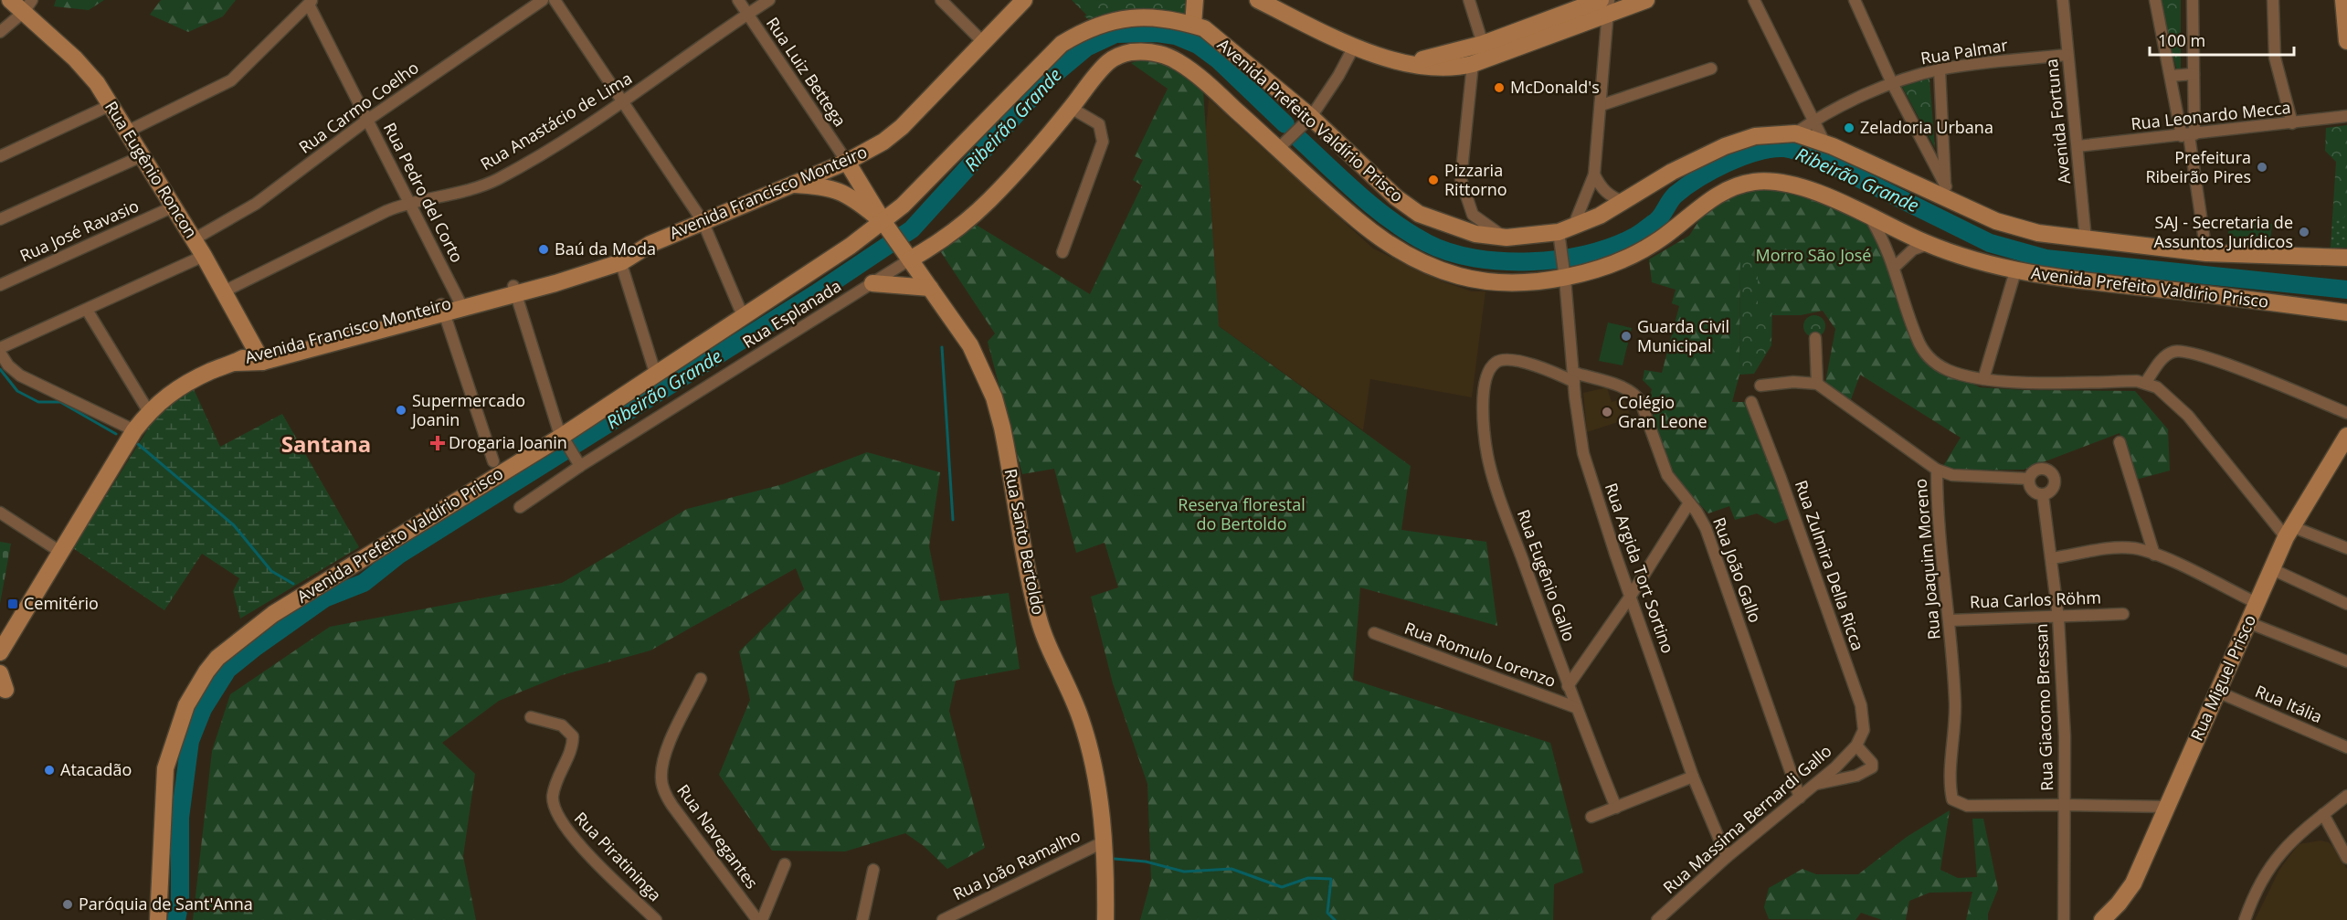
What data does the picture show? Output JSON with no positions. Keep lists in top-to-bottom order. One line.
{"streets":{"main road":["Avenida Prefeito Valdírio Prisco","Rua Eugênio Roncon","Avenida Francisco Monteiro","Rua Santo Bertoldo","Rua Miguel Prisco"],"street":["Rua Palmar","Rua Luiz Bettega","Rua Carmo Coelho","Rua Leonardo Mecca","Rua Anastácio de Lima","Avenida Fortuna","Rua Pedro del Corto","Rua José Ravasio","Rua Esplanada","Rua Joaquim Moreno","Rua Zulmira Della Ricca","Rua Argida Tort Sortino","Rua João Gallo","Rua Eugênio Gallo","Rua Carlos Röhm","Rua Romulo Lorenzo","Rua Itália","Rua Giacomo Bressan","Rua Massima Bernardi Gallo","Rua Navegantes","Rua Piratininga","Rua João Ramalho"]},"crossings":[["Rua Palmar","Avenida Prefeito Valdírio Prisco"],["Rua Palmar","Avenida Fortuna"],["Rua Luiz Bettega","Rua Anastácio de Lima"],["Rua Luiz Bettega","Avenida Francisco Monteiro"],["Rua Carmo Coelho","Rua Eugênio Roncon"],["Rua Carmo Coelho","Rua Pedro del Corto"],["Rua Leonardo Mecca","Avenida Fortuna"],["Avenida Prefeito Valdírio Prisco","Avenida Fortuna"],["Avenida Prefeito Valdírio Prisco","Rua Esplanada"],["Avenida Prefeito Valdírio Prisco","Rua Santo Bertoldo"],["Avenida Prefeito Valdírio Prisco","Rua Argida Tort Sortino"],["Rua Anastácio de Lima","Rua Eugênio Roncon"],["Rua Anastácio de Lima","Rua Pedro del Corto"],["Rua Eugênio Roncon","Avenida Francisco Monteiro"],["Rua Eugênio Roncon","Rua José Ravasio"],["Rua Pedro del Corto","Avenida Francisco Monteiro"],["Rua Esplanada","Rua Santo Bertoldo"],["Rua Santo Bertoldo","Rua João Ramalho"],["Rua Joaquim Moreno","Rua Carlos Röhm"],["Rua Joaquim Moreno","Rua Giacomo Bressan"],["Rua Zulmira Della Ricca","Rua Massima Bernardi Gallo"],["Rua Argida Tort Sortino","Rua João Gallo"],["Rua Argida Tort Sortino","Rua Massima Bernardi Gallo"],["Rua João Gallo","Rua Eugênio Gallo"],["Rua João Gallo","Rua Massima Bernardi Gallo"],["Rua Eugênio Gallo","Rua Romulo Lorenzo"],["Rua Carlos Röhm","Rua Giacomo Bressan"],["Rua Miguel Prisco","Rua Itália"]],"districts":["Santana"],"water":["Ribeirão Grande"],"parks":["Morro São José","Reserva florestal do Bertoldo"],"places":{"other":["McDonald's","Zeladoria Urbana","Prefeitura Ribeirão Pires","Pizzaria Rittorno","SAJ - Secretaria de Assuntos Jurídicos","Baú da Moda","Guarda Civil Municipal","Supermercado Joanin","Colégio Gran Leone","Atacadão","Paróquia de Sant'Anna"],"health":["Drogaria Joanin"],"transit":["Cemitério"]},"scale_bar":"100 m"}
